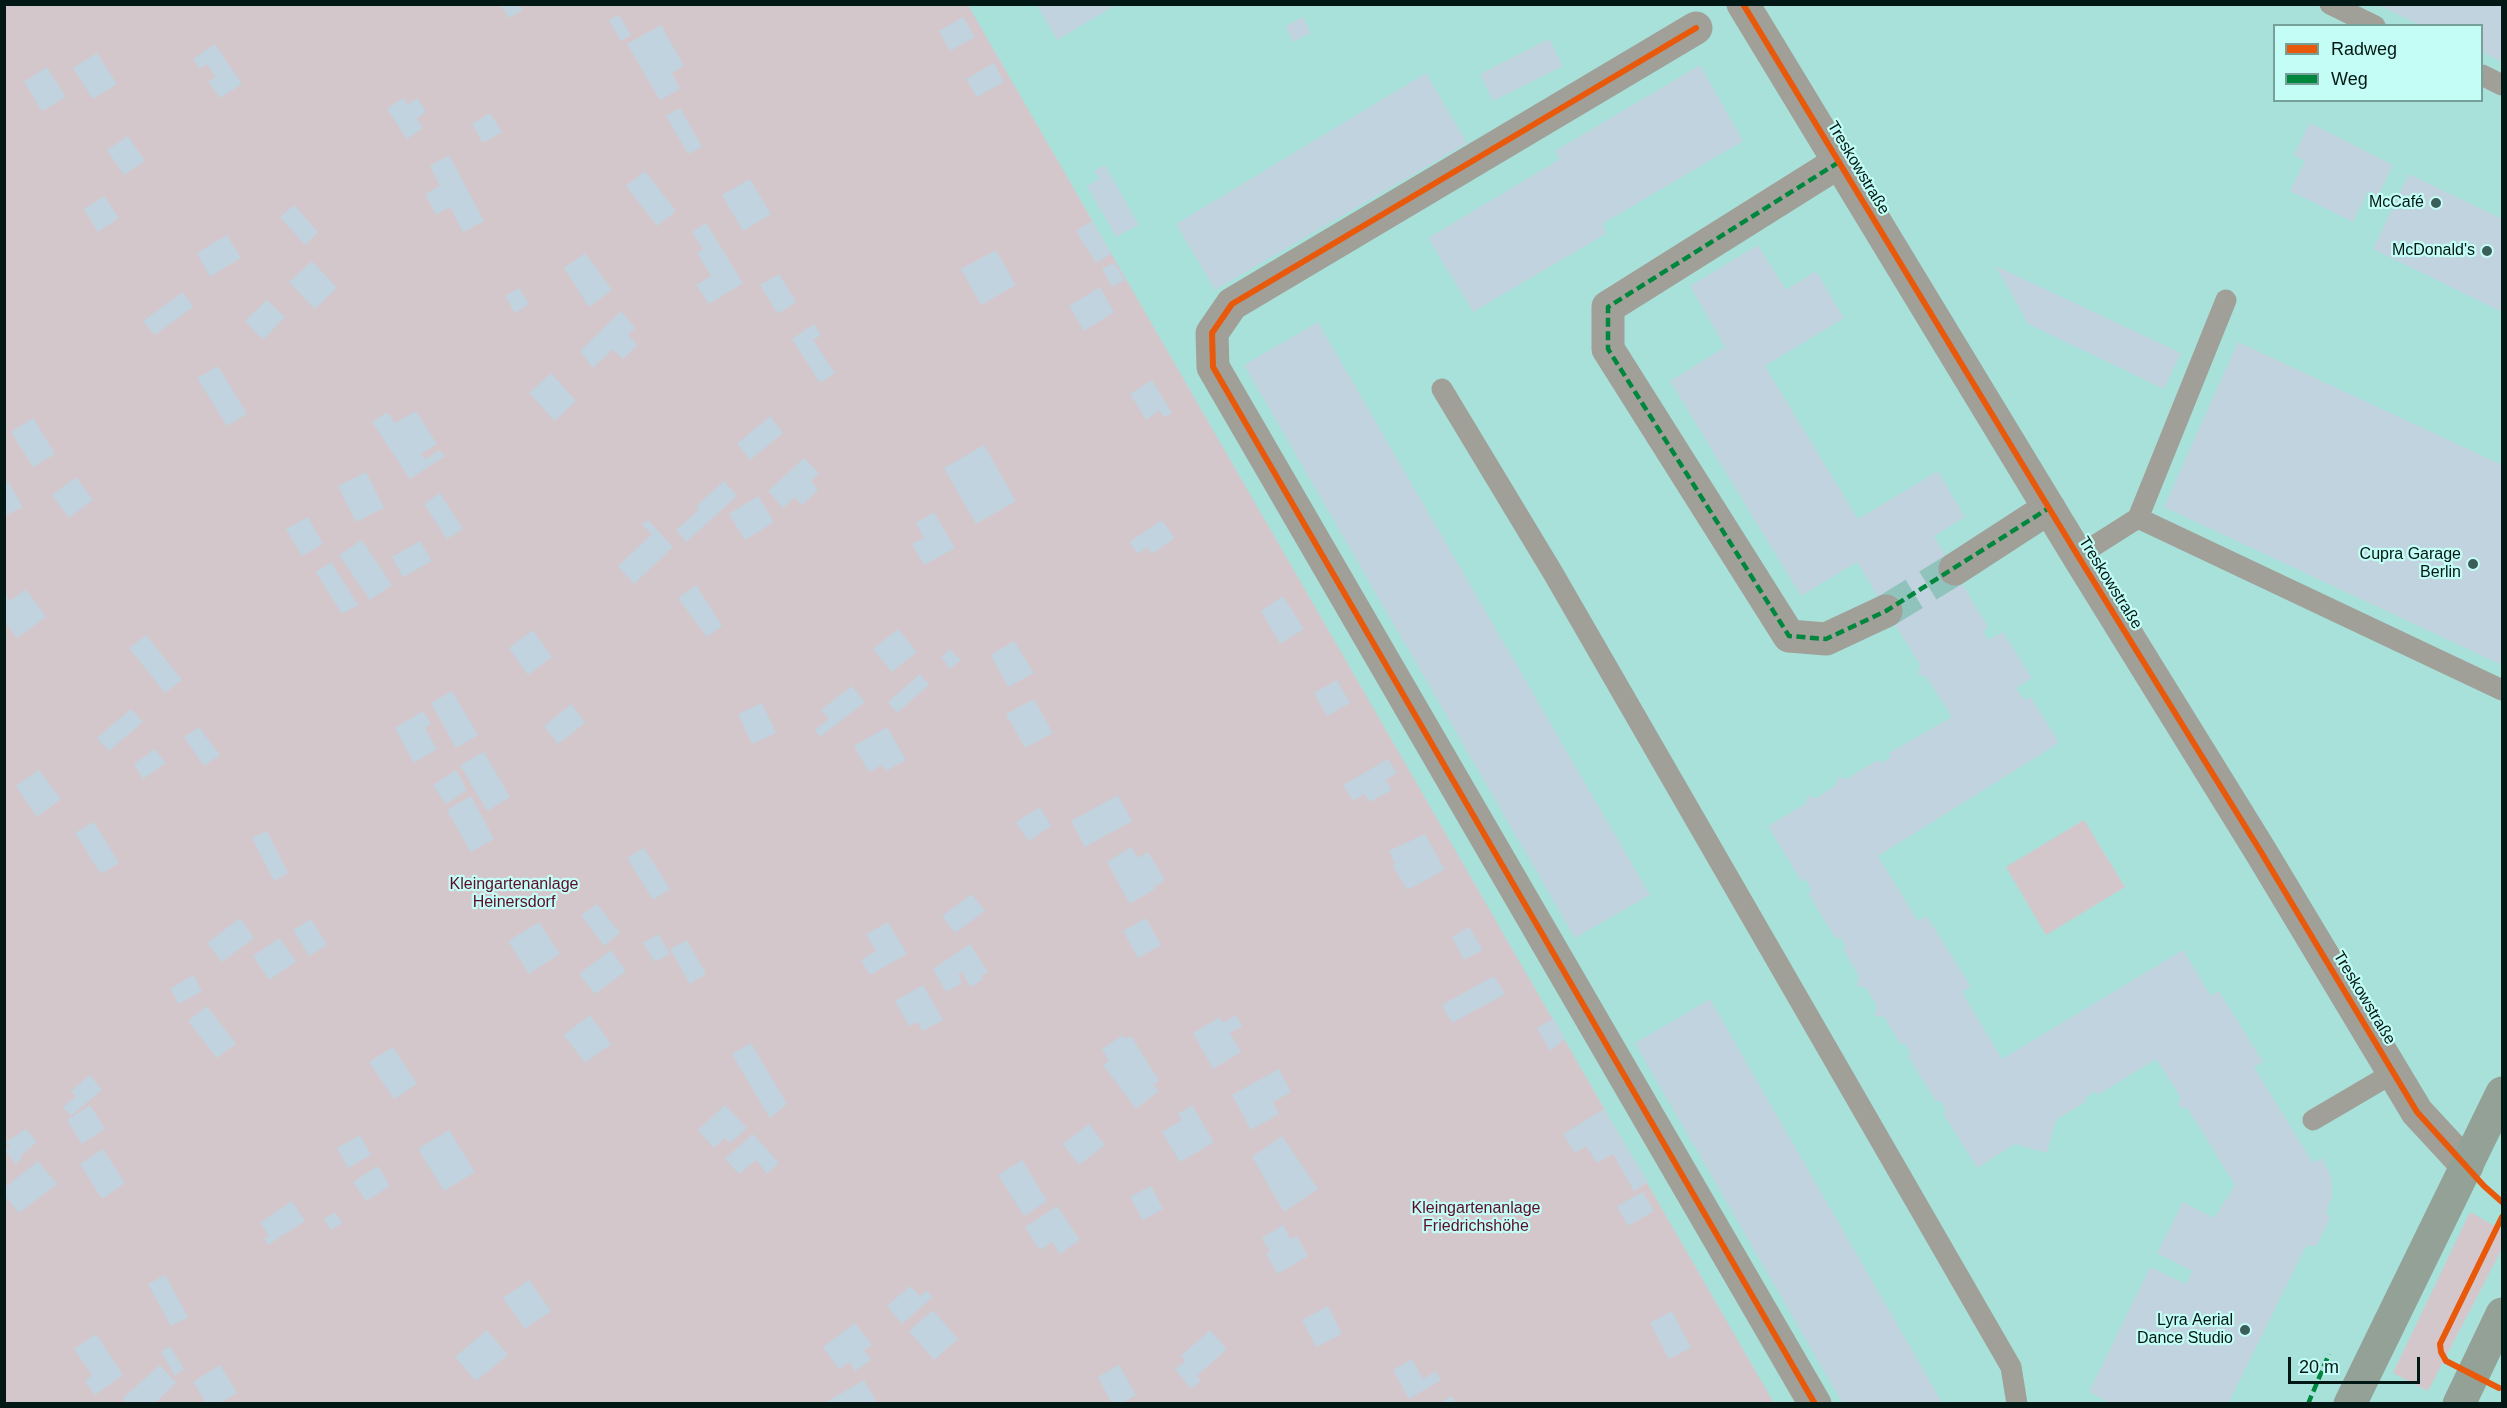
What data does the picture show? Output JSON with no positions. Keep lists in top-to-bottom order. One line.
{"streets":{"street":["Treskowstraße"]},"parks":["Kleingartenanlage Heinersdorf","Kleingartenanlage Friedrichshöhe"],"places":["McCafé","McDonald's","Cupra Garage Berlin","Lyra Aerial Dance Studio"],"legend":["Radweg","Weg"],"scale_bar":"20 m"}
